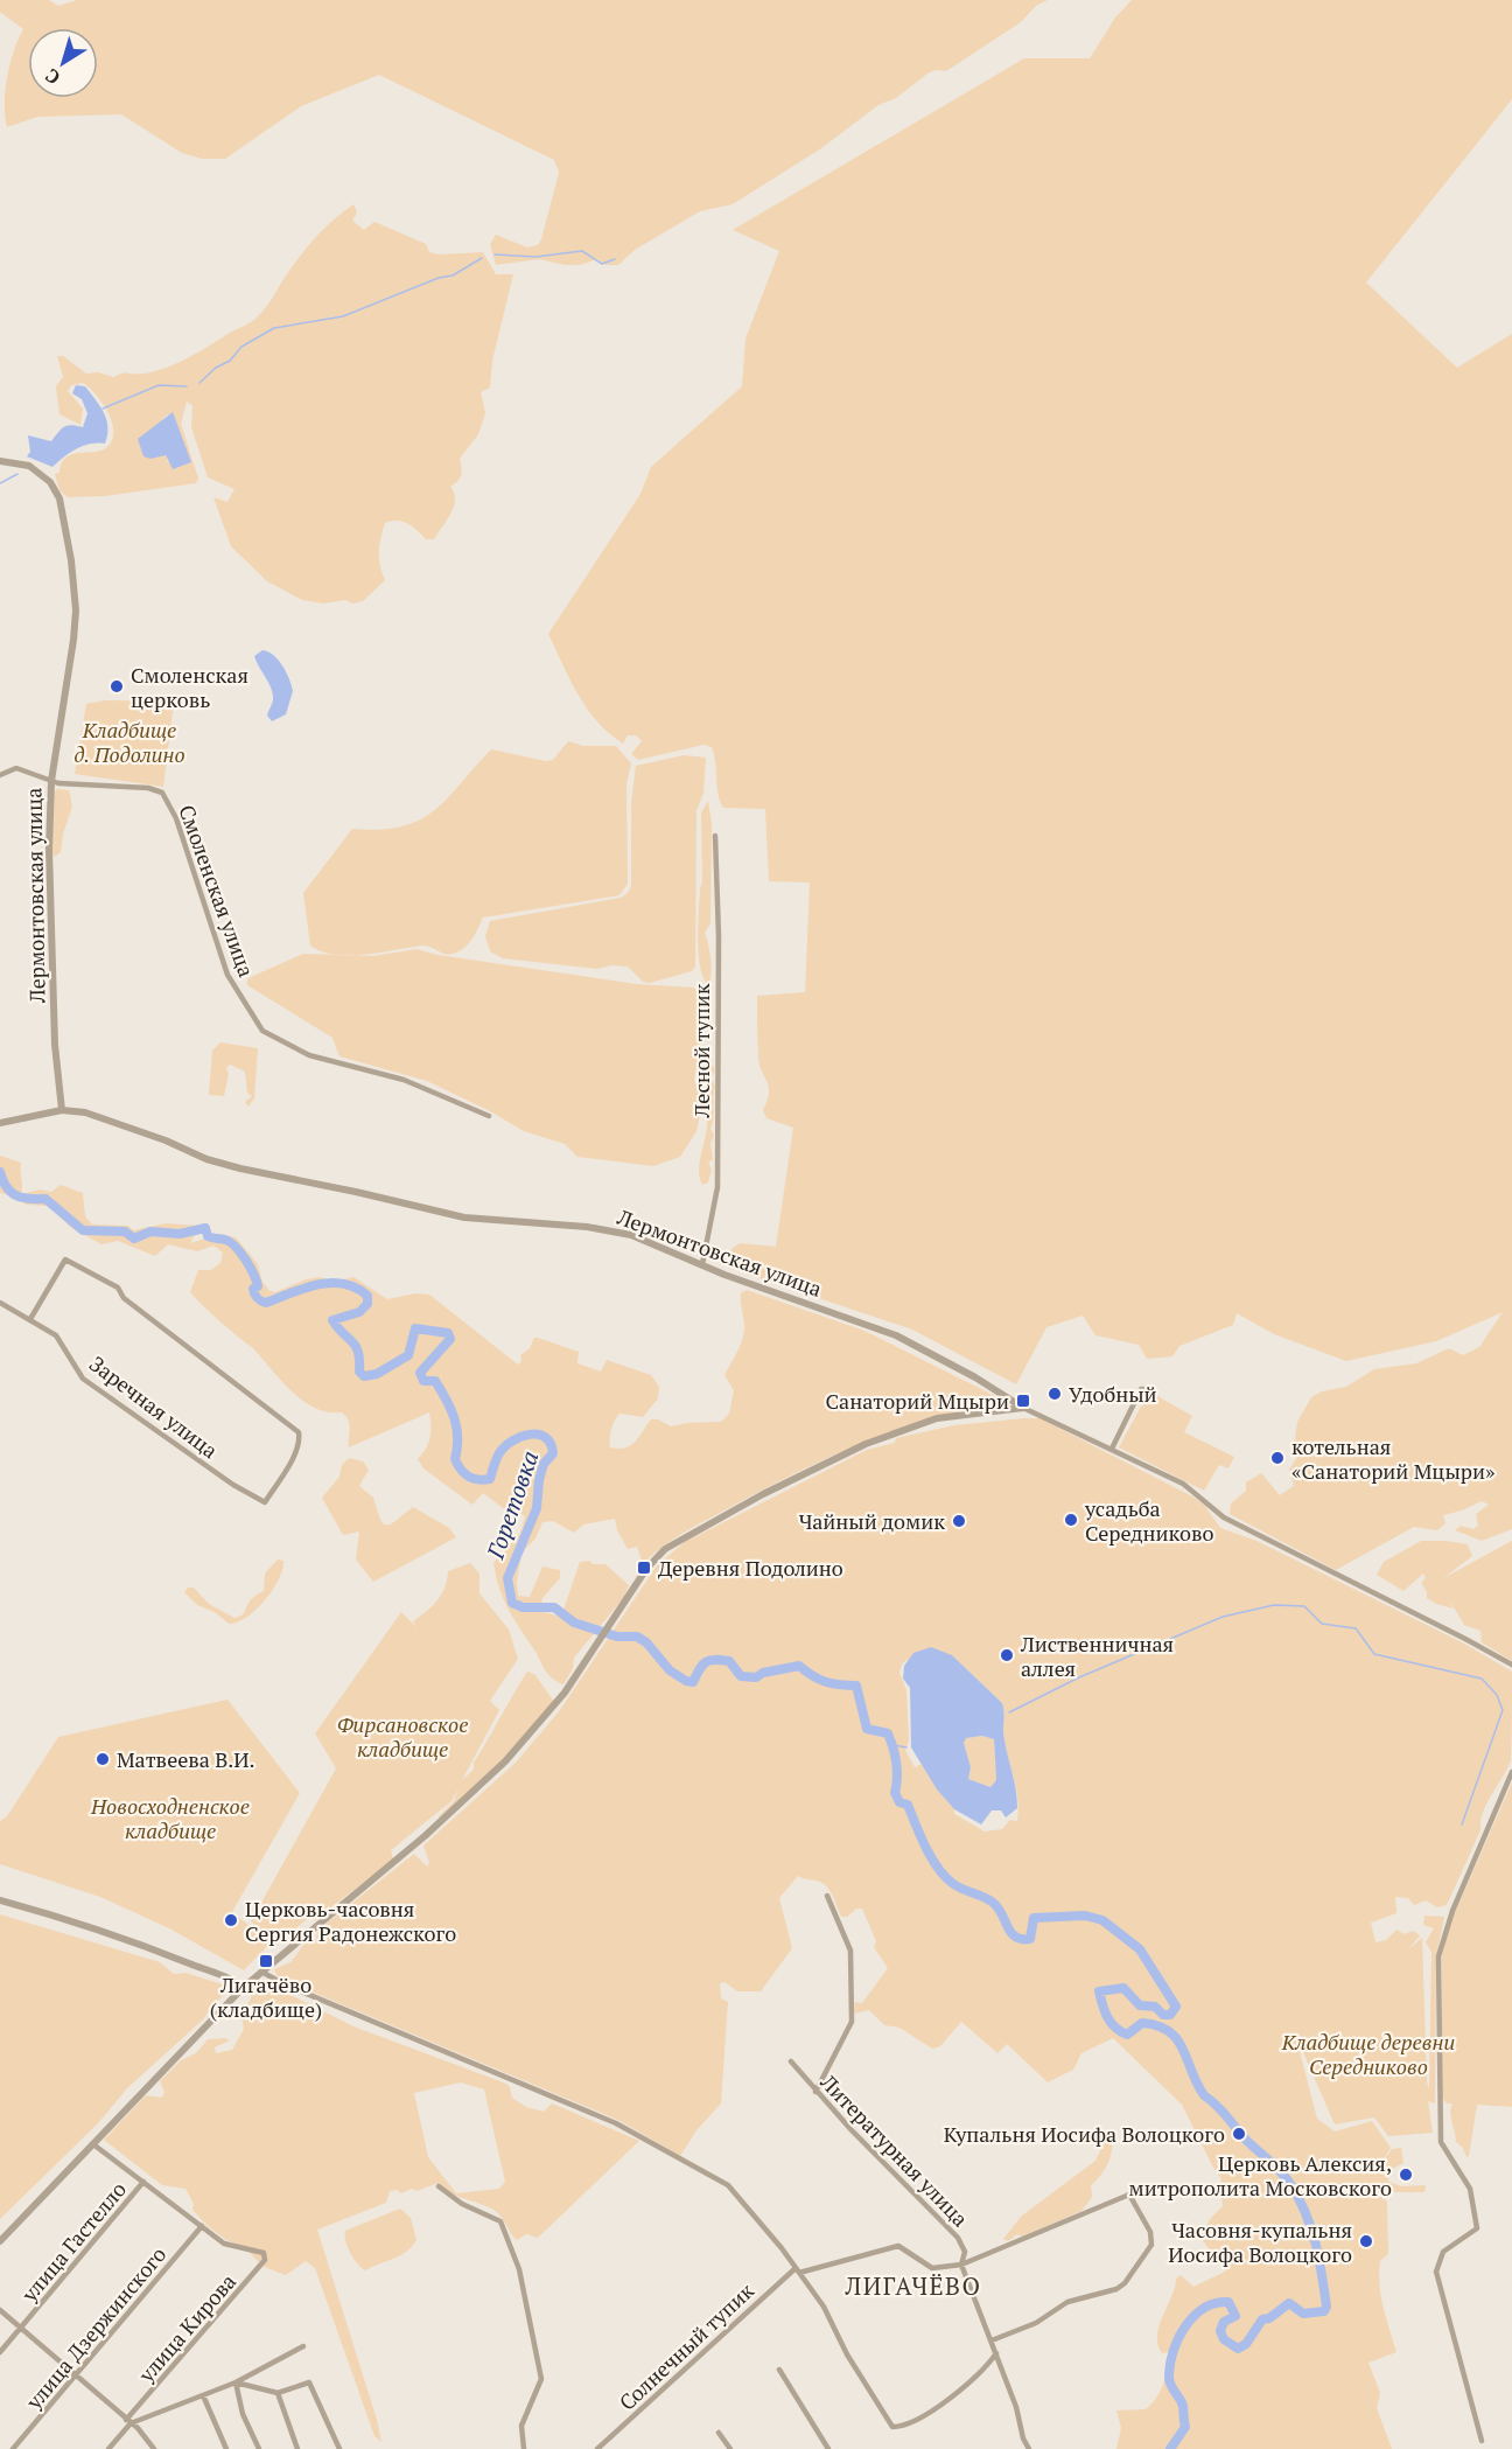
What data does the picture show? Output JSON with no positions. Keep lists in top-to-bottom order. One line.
{"streets":{"street":["Смоленская улица","Лермонтовская улица","Лесной тупик","Заречная улица","Литературная улица","улица Гастелло","улица Дзержинского","улица Кирова","Солнечный тупик"]},"crossings":[["Смоленская улица","Лермонтовская улица"],["Лермонтовская улица","Лесной тупик"],["улица Дзержинского","улица Кирова"]],"districts":["ЛИГАЧЁВО"],"water":["Горетовка"],"parks":["Кладбище д. Подолино","Фирсановское кладбище","Новосходненское кладбище","Кладбище деревни Середниково"],"places":{"other":["Смоленская церковь","Удобный","котельная «Санаторий Мцыри»","усадьба Середниково","Чайный домик","Лиственничная аллея","Матвеева В.И.","Церковь-часовня Сергия Радонежского","Купальня Иосифа Волоцкого","Церковь Алексия, митрополита Московского","Часовня-купальня Иосифа Волоцкого"],"transit":["Санаторий Мцыри","Деревня Подолино","Лигачёво (кладбище)"]},"north":"bottom left"}
